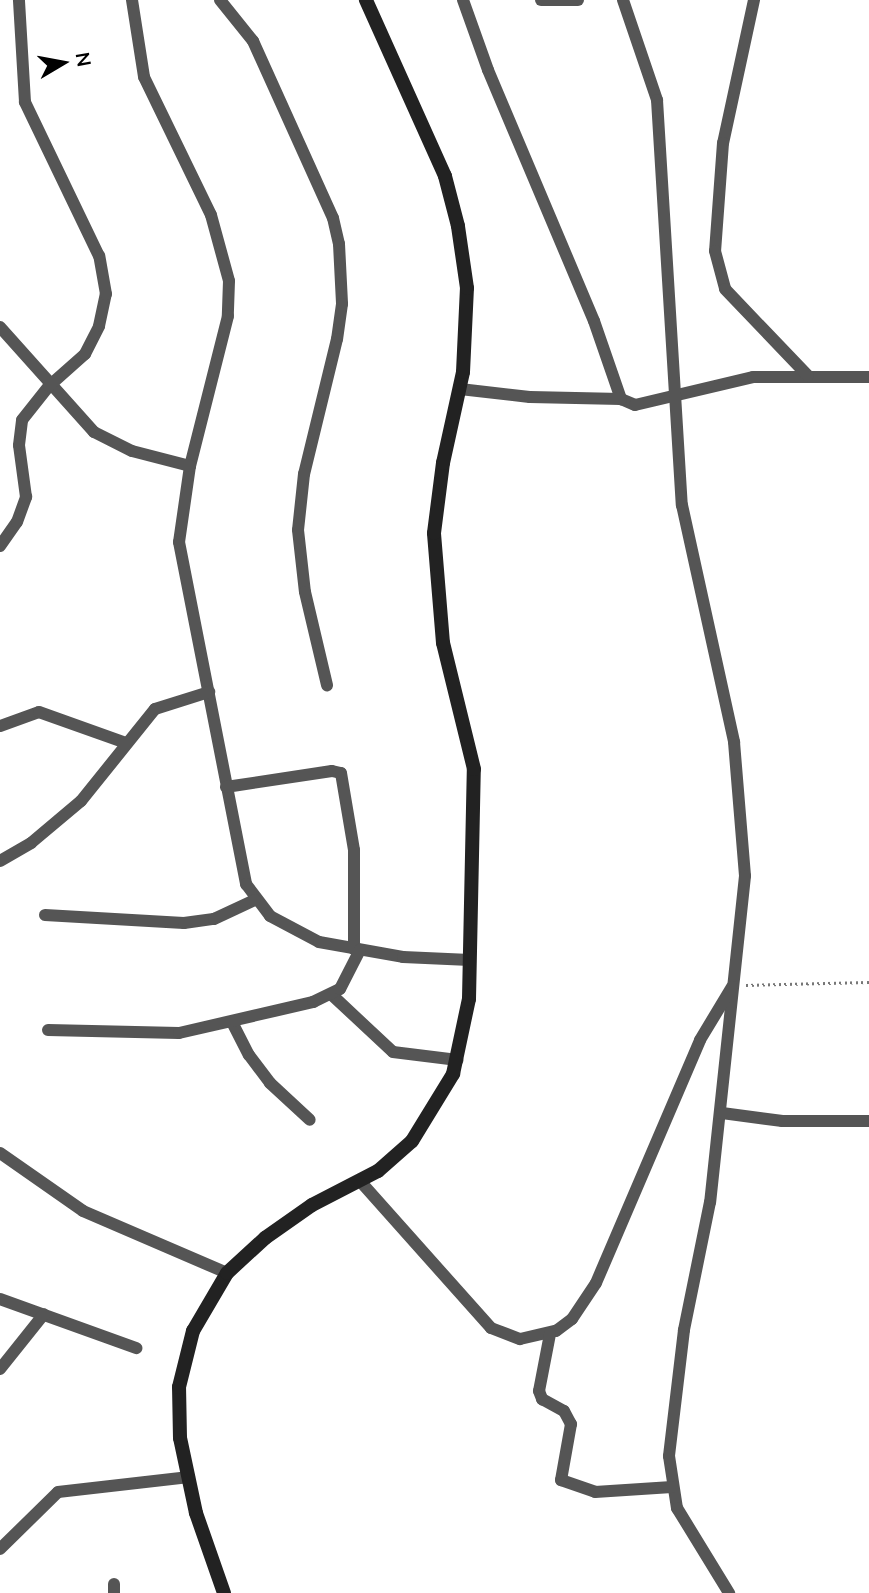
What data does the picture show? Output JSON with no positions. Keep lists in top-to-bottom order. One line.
{"north":"right"}
